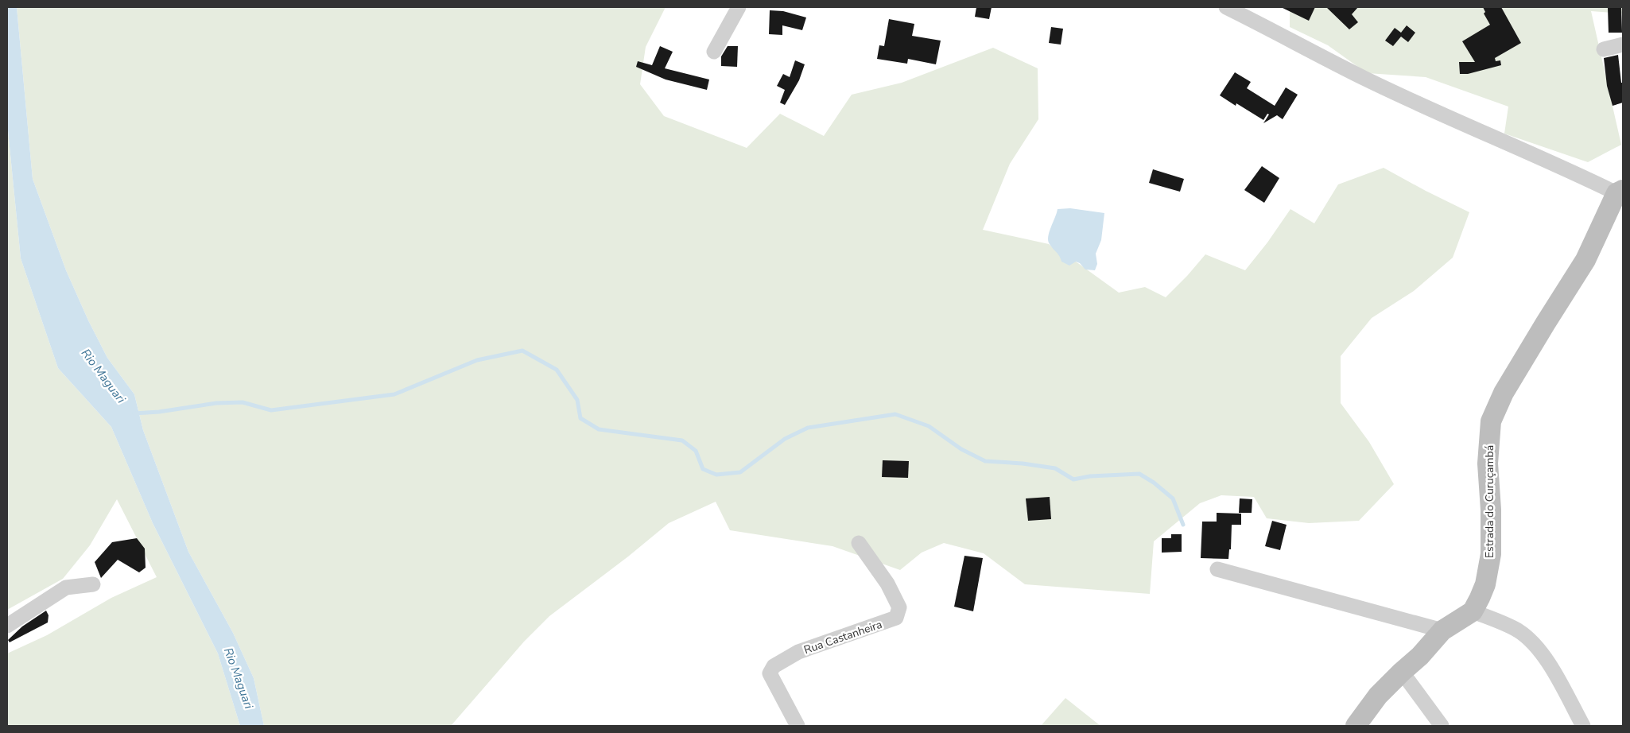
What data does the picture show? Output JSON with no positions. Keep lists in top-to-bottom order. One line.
{"streets":{"street":["Estrada do Curuçambá","Rua Castanheira"]},"water":["Rio Maguari"]}
